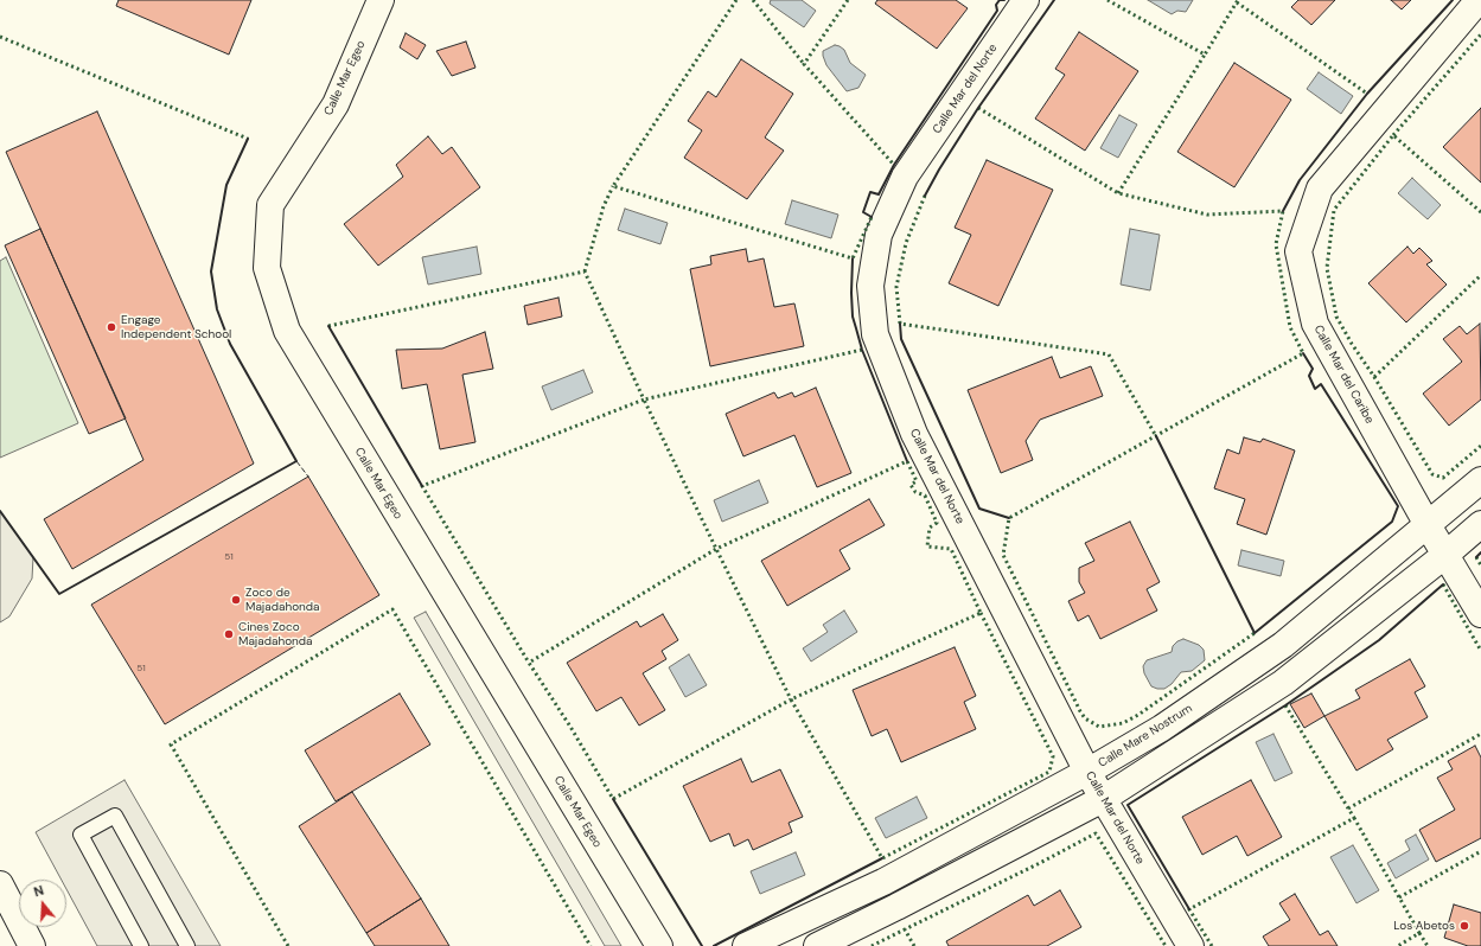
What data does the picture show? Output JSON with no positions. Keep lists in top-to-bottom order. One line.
{"streets":{"street":["Calle Mar Egeo","Calle Mar del Norte","Calle Mar del Caribe","Calle Mare Nostrum"]},"crossings":[["Calle Mar del Norte","Calle Mare Nostrum"],["Calle Mar del Caribe","Calle Mare Nostrum"]],"places":["Engage Independent School","Zoco de Majadahonda","Cines Zoco Majadahonda","Los Abetos"],"house_numbers":["51","51"],"north":"top"}
